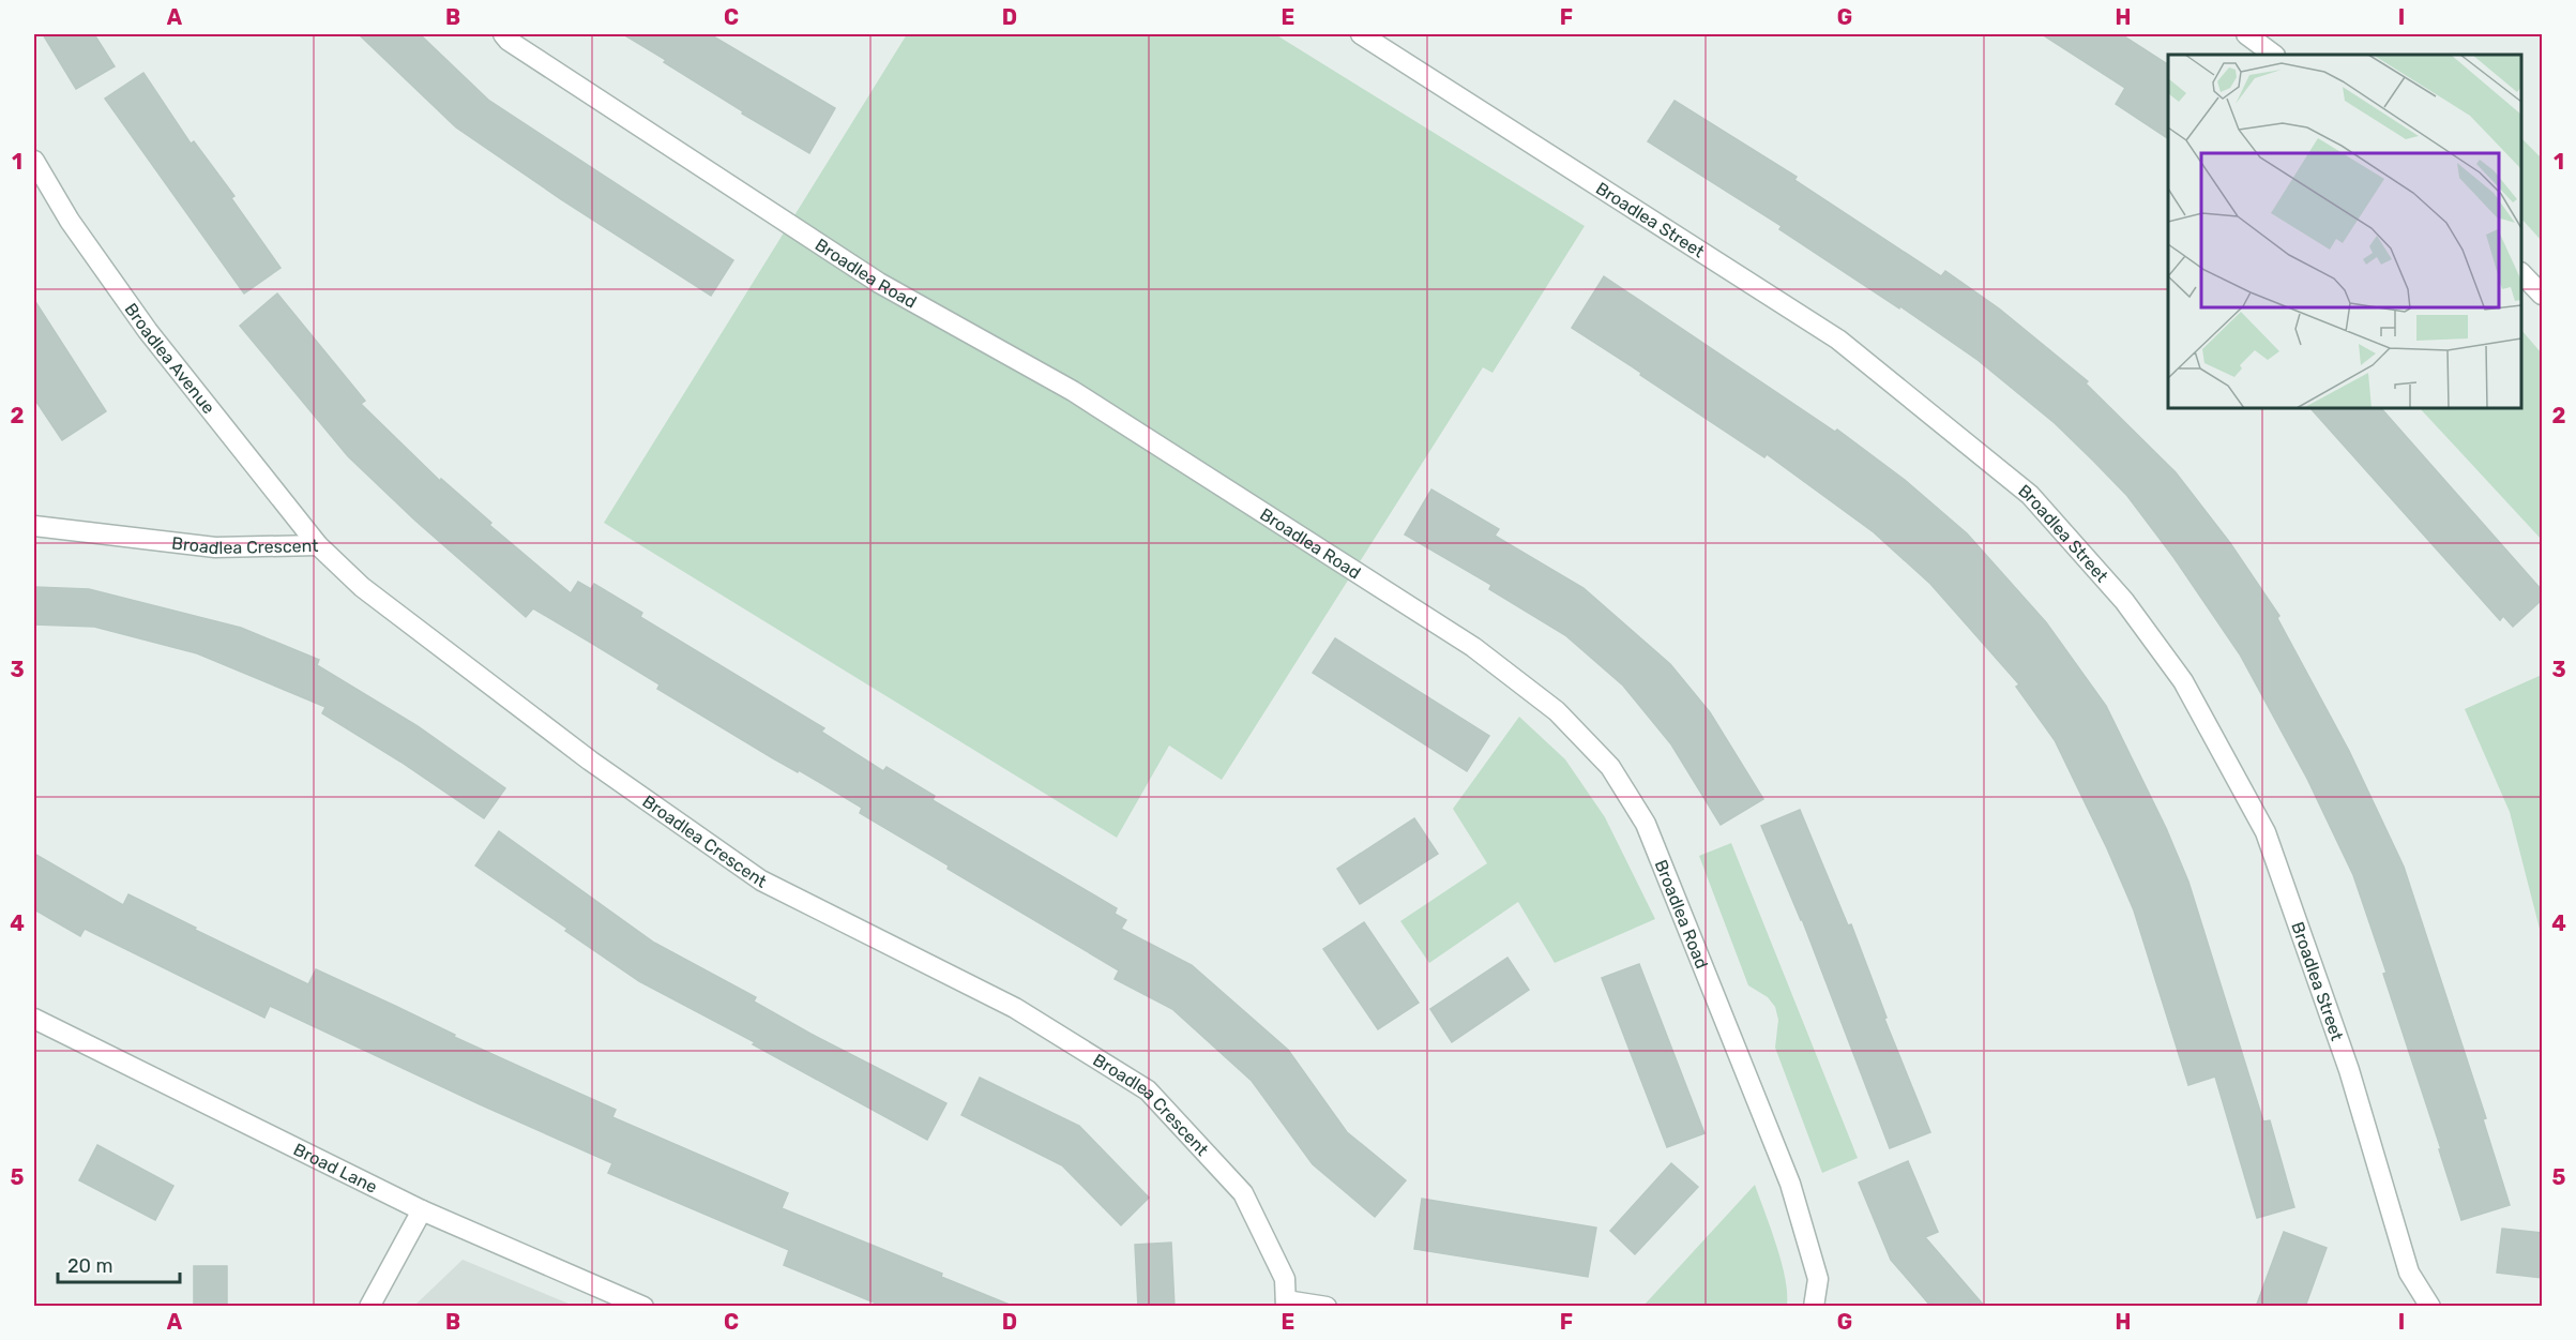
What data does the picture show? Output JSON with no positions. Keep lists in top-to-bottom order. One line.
{"streets":{"street":["Broadlea Street","Broadlea Road","Broadlea Avenue","Broadlea Crescent","Broad Lane"]},"crossings":[["Broadlea Avenue","Broadlea Crescent"]],"scale_bar":"20 m","grid":{"columns":["A","B","C","D","E","F","G","H","I"],"rows":["1","2","3","4","5"]}}
